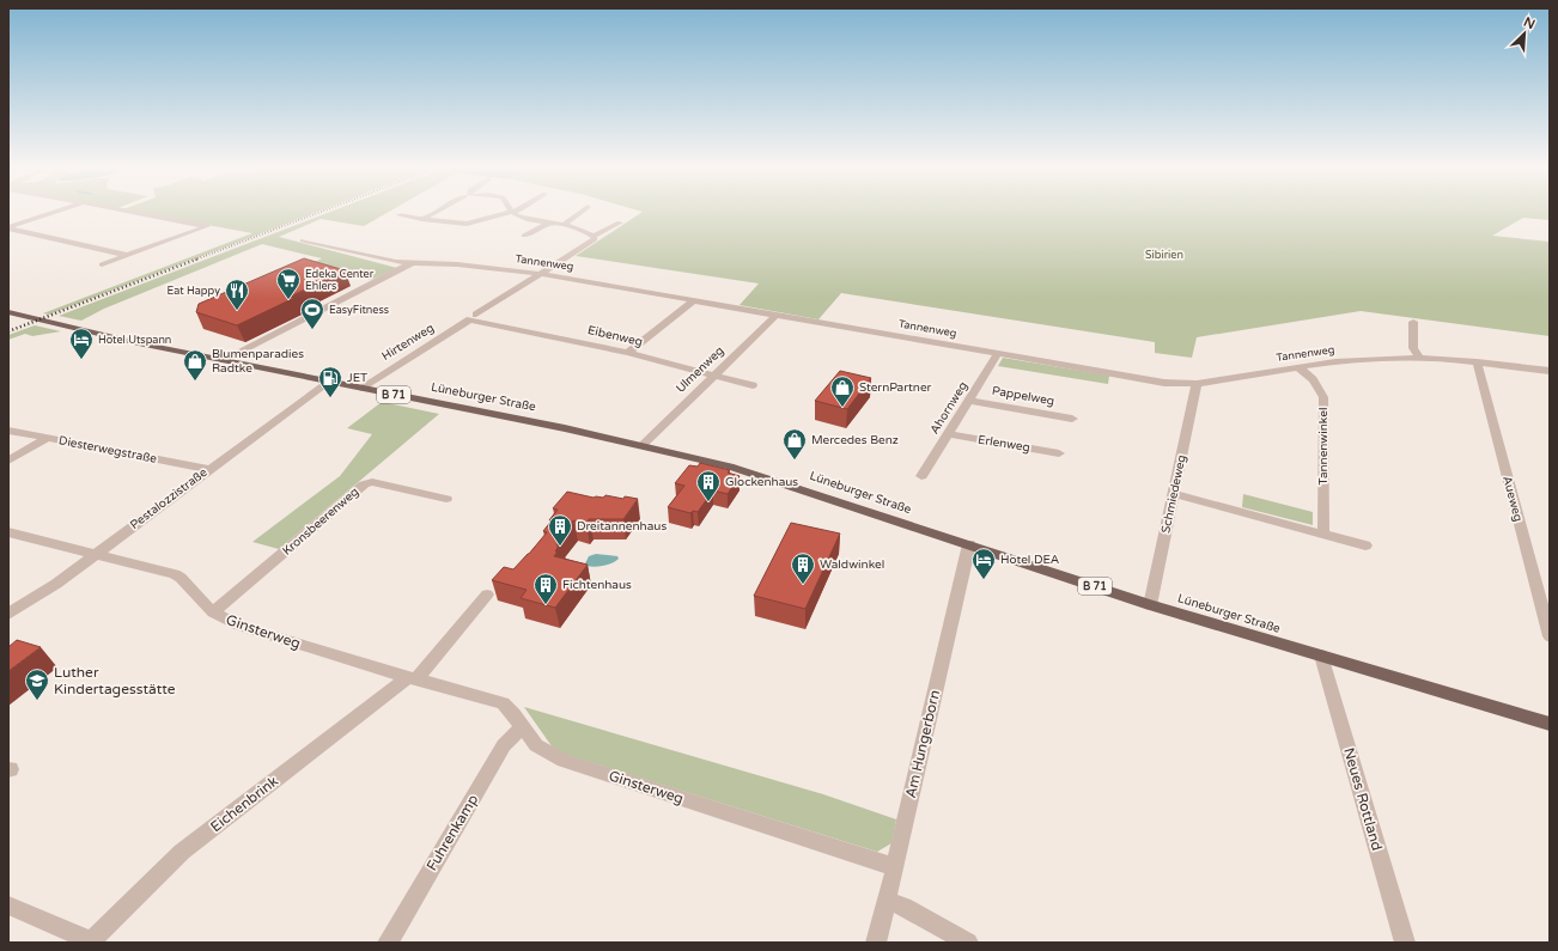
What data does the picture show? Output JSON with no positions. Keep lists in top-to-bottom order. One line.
{"streets":{"main road":["B 71","Lüneburger Straße"],"street":["Tannenweg","Eibenweg","Hirtenweg","Ulmenweg","Pappelweg","Ahornweg","Erlenweg","Tannenwinkel","Diesterwegstraße","Schmiedeweg","Pestalozzistraße","Aueweg","Kronsbeerenweg","Ginsterweg","Am Hungerborn","Neues Rottland","Eichenbrink","Fuhrenkamp"]},"crossings":[["Tannenweg","Hirtenweg"],["Tannenweg","Ulmenweg"],["Tannenweg","Ahornweg"],["Tannenweg","Tannenwinkel"],["Tannenweg","Schmiedeweg"],["Tannenweg","Aueweg"],["Eibenweg","Hirtenweg"],["Eibenweg","Ulmenweg"],["Hirtenweg","Lüneburger Straße"],["Ulmenweg","Lüneburger Straße"],["Pappelweg","Ahornweg"],["Lüneburger Straße","Schmiedeweg"],["Lüneburger Straße","Pestalozzistraße"],["Lüneburger Straße","Am Hungerborn"],["Lüneburger Straße","Neues Rottland"],["Ahornweg","Erlenweg"],["Diesterwegstraße","Pestalozzistraße"],["Pestalozzistraße","Ginsterweg"],["Kronsbeerenweg","Ginsterweg"],["Ginsterweg","Am Hungerborn"],["Ginsterweg","Eichenbrink"],["Ginsterweg","Fuhrenkamp"]],"parks":["Sibirien"],"places":{"supermarket":["Edeka Center Ehlers"],"restaurant":["Eat Happy"],"sports":["EasyFitness"],"hotel":["Hotel Utspann","Hotel DEA"],"shop":["Blumenparadies Radtke","SternPartner","Mercedes Benz"],"fuel station":["JET"],"building":["Glockenhaus","Dreitannenhaus","Waldwinkel","Fichtenhaus"],"school or university":["Luther Kindertagesstätte"]},"north":"top right"}
